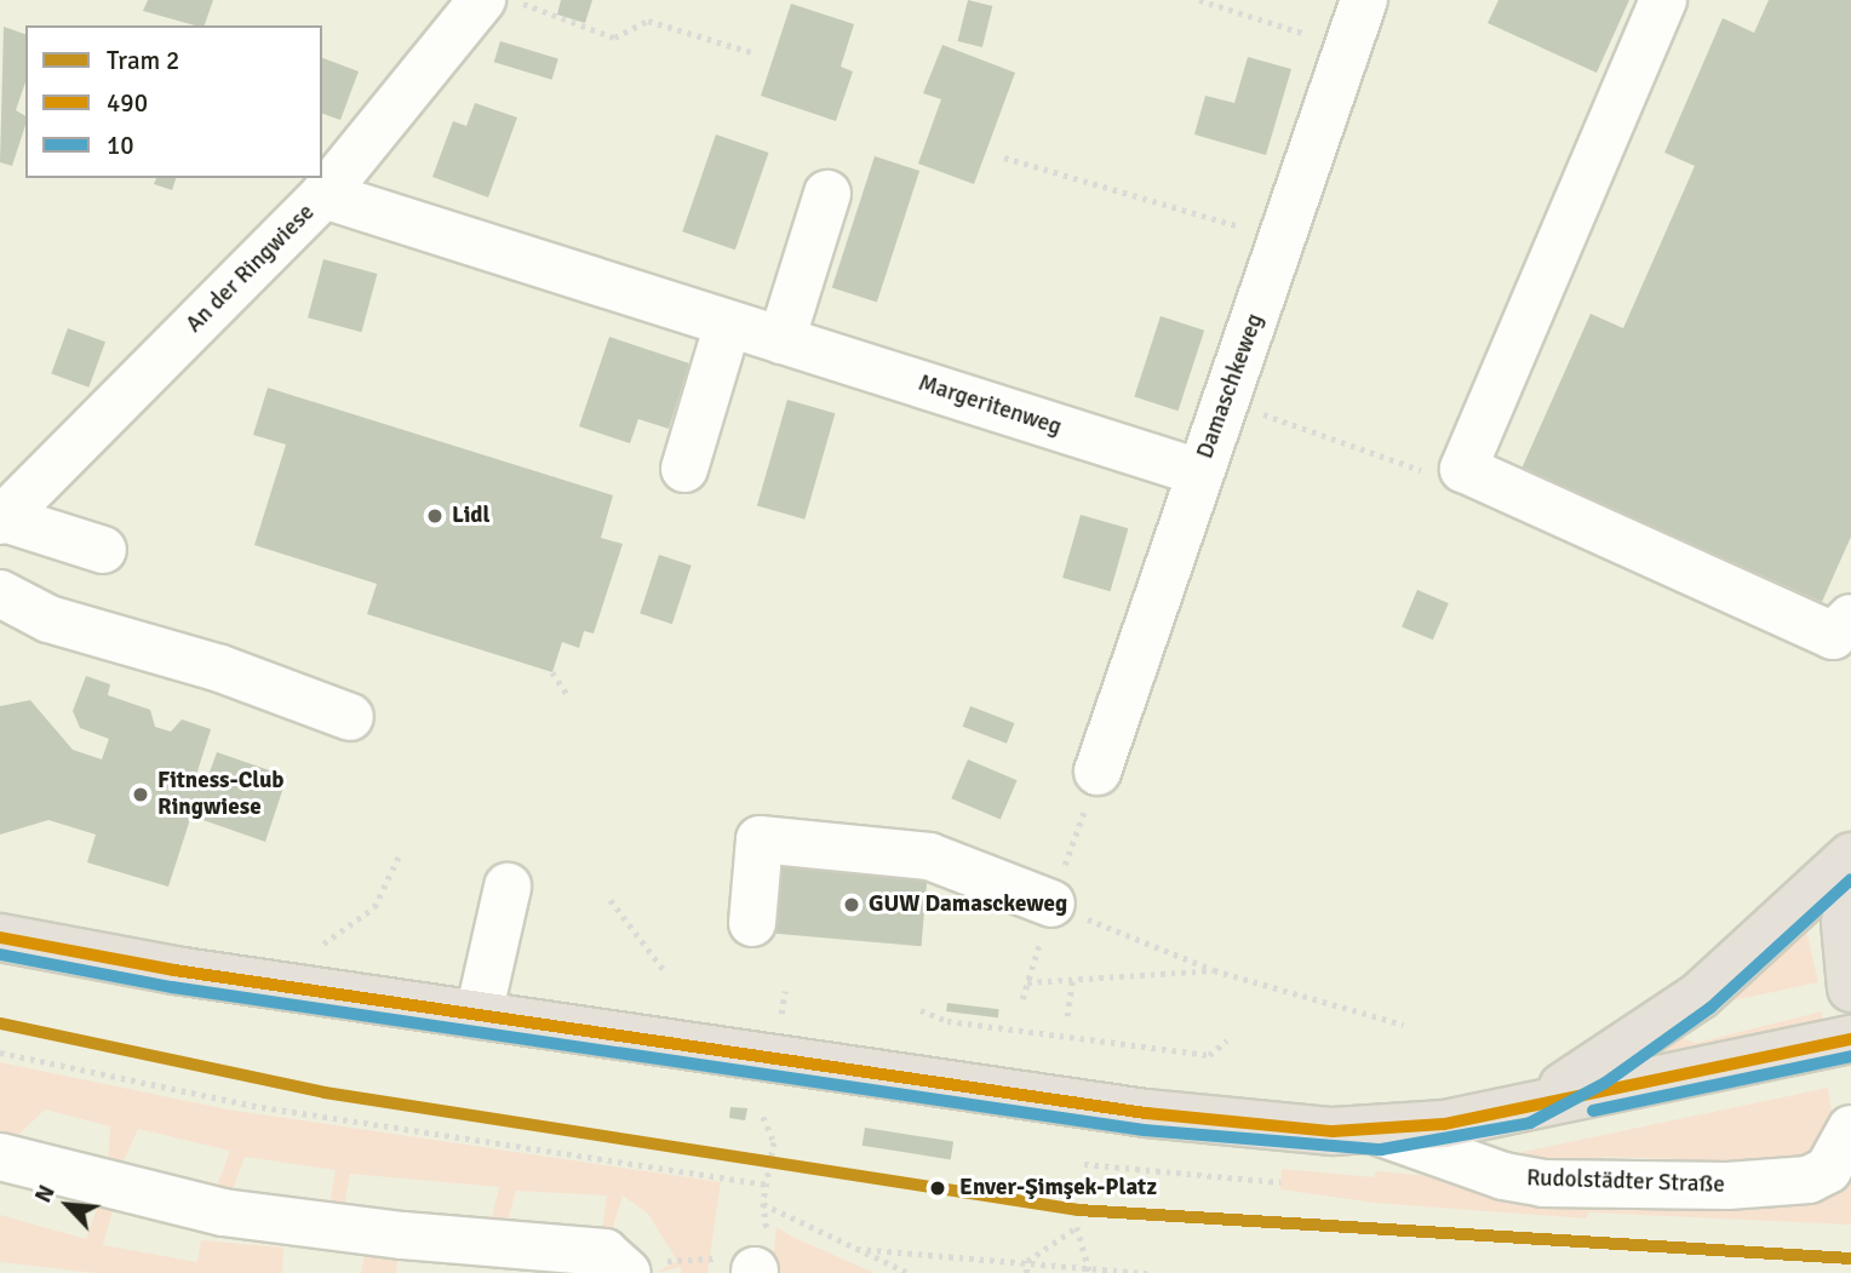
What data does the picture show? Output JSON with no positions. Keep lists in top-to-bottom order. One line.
{"streets":{"main road":["Rudolstädter Straße"],"street":["An der Ringwiese","Damaschkeweg","Margeritenweg"]},"crossings":[["An der Ringwiese","Margeritenweg"],["Damaschkeweg","Margeritenweg"]],"places":["Lidl","Fitness-Club Ringwiese","GUW Damasckeweg","Enver-Şimşek-Platz"],"lines":["transit line 10","transit line 490","tram line 2"],"legend":["Tram 2","490","10"],"north":"top left"}
